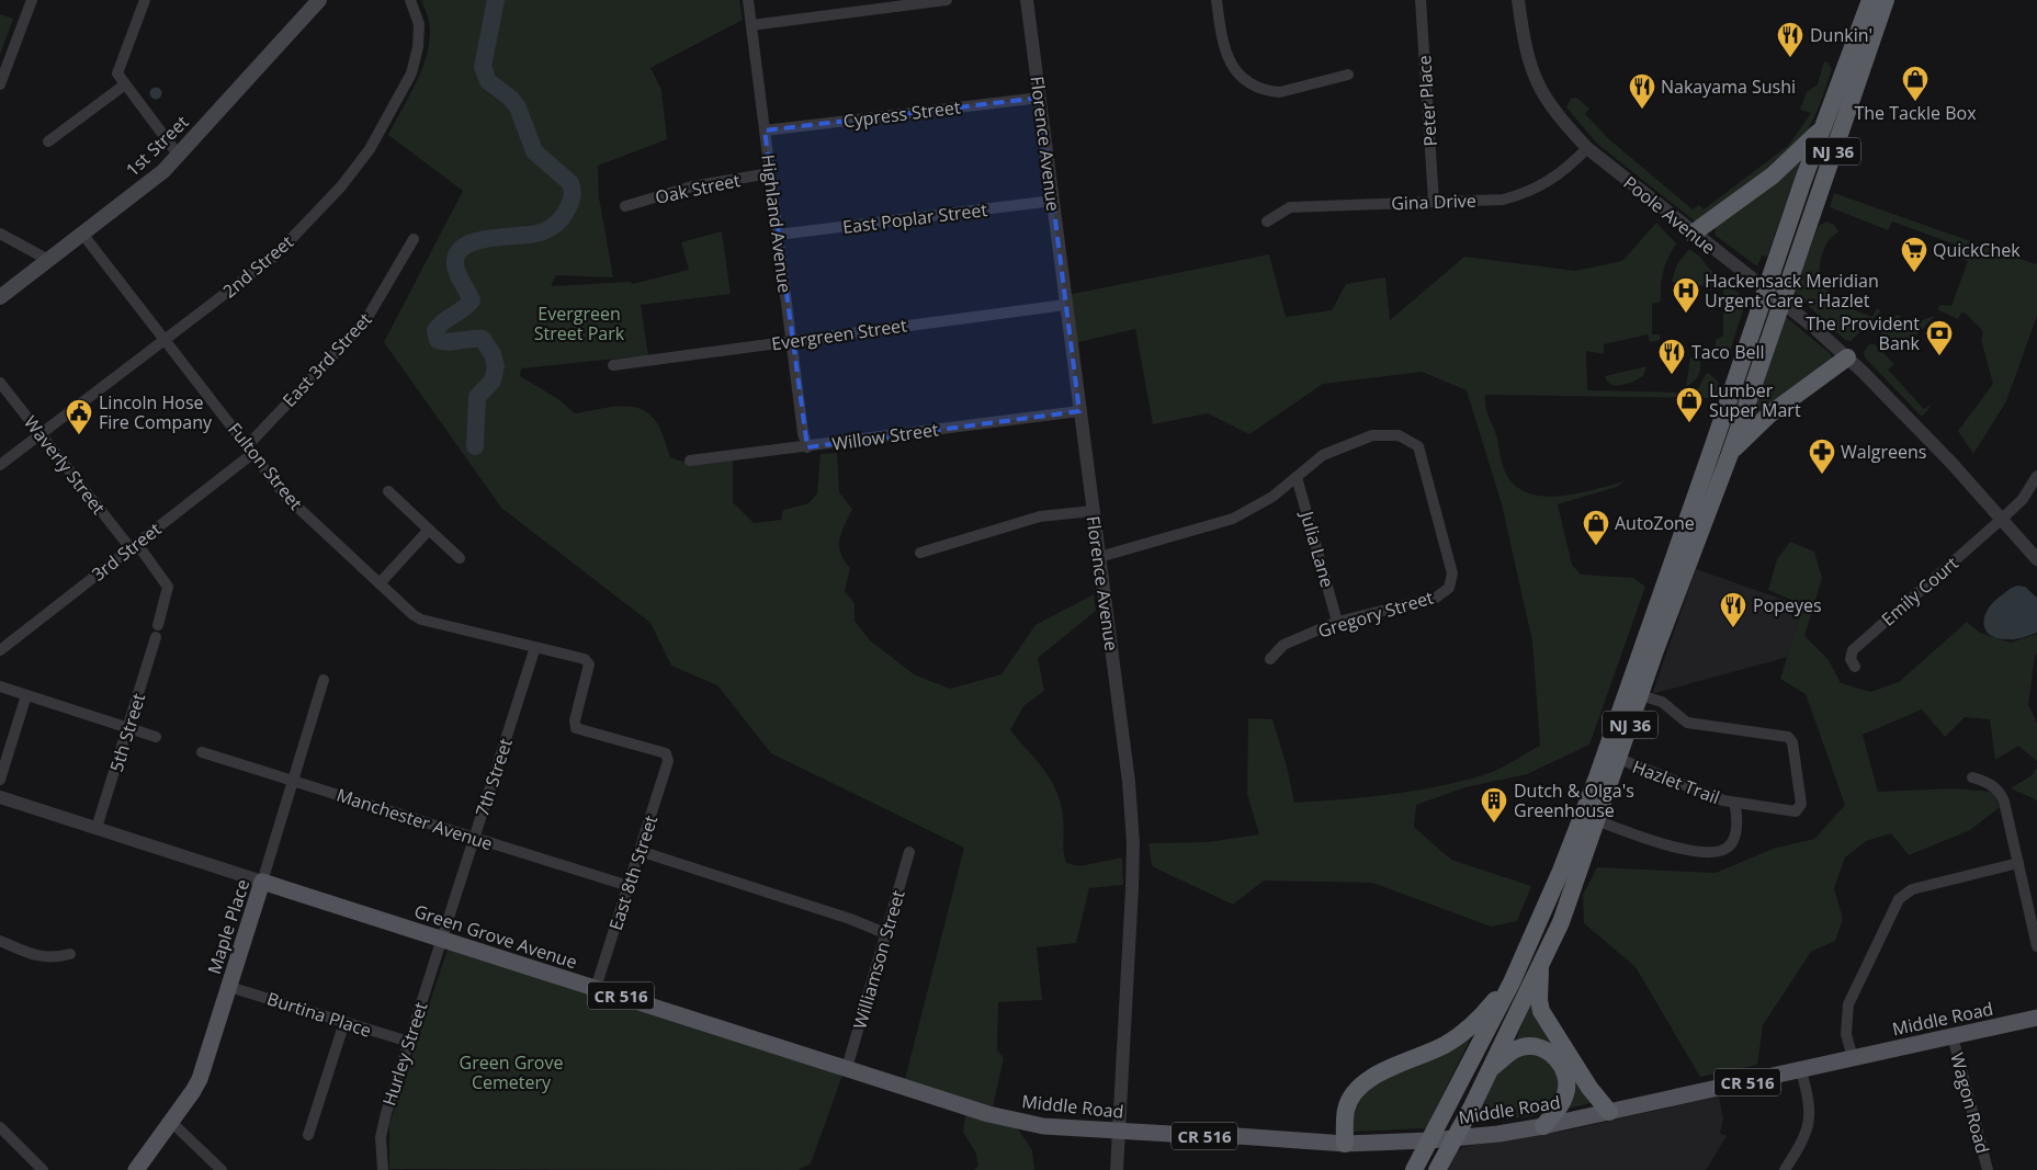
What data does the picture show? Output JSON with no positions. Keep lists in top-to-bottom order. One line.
{"streets":{"highway":["NJ 36"],"main road":["1st Street","Maple Place","Green Grove Avenue","CR 516","Middle Road"],"street":["Peter Place","Cypress Street","Florence Avenue","Oak Street","Gina Drive","Poole Avenue","East Poplar Street","Highland Avenue","2nd Street","Evergreen Street","East 3rd Street","Willow Street","Waverly Street","Fulton Street","Julia Lane","3rd Street","Emily Court","Gregory Street","5th Street","7th Street","Hazlet Trail","Manchester Avenue","East 8th Street","Williamson Street","Burtina Place","Hurley Street","Wagon Road"]},"crossings":[["Peter Place","Gina Drive"],["Cypress Street","Florence Avenue"],["Cypress Street","Highland Avenue"],["Florence Avenue","East Poplar Street"],["Florence Avenue","Evergreen Street"],["Florence Avenue","Willow Street"],["Florence Avenue","Gregory Street"],["Florence Avenue","Middle Road"],["1st Street","Fulton Street"],["NJ 36","Poole Avenue"],["NJ 36","Hazlet Trail"],["NJ 36","Middle Road"],["Oak Street","Highland Avenue"],["Gina Drive","Poole Avenue"],["Poole Avenue","Emily Court"],["East Poplar Street","Highland Avenue"],["Highland Avenue","Evergreen Street"],["Highland Avenue","Willow Street"],["2nd Street","Waverly Street"],["2nd Street","Fulton Street"],["East 3rd Street","Fulton Street"],["East 3rd Street","3rd Street"],["Waverly Street","3rd Street"],["Fulton Street","3rd Street"],["Fulton Street","7th Street"],["Fulton Street","East 8th Street"],["Julia Lane","Gregory Street"],["5th Street","Green Grove Avenue"],["7th Street","Manchester Avenue"],["7th Street","Green Grove Avenue"],["7th Street","Hurley Street"],["Manchester Avenue","East 8th Street"],["Manchester Avenue","Maple Place"],["East 8th Street","Green Grove Avenue"],["Maple Place","Green Grove Avenue"],["Maple Place","Burtina Place"],["Green Grove Avenue","Williamson Street"],["Green Grove Avenue","Middle Road"],["Green Grove Avenue","Hurley Street"],["Burtina Place","Hurley Street"],["Middle Road","Wagon Road"]],"parks":["Evergreen Street Park","Green Grove Cemetery"],"places":{"restaurant":["Dunkin'","Nakayama Sushi","Taco Bell","Popeyes"],"shop":["The Tackle Box","Lumber Super Mart","AutoZone"],"supermarket":["QuickChek"],"hospital":["Hackensack Meridian Urgent Care - Hazlet"],"bank":["The Provident Bank"],"public building":["Lincoln Hose Fire Company"],"pharmacy":["Walgreens"],"building":["Dutch & Olga's Greenhouse"]}}
